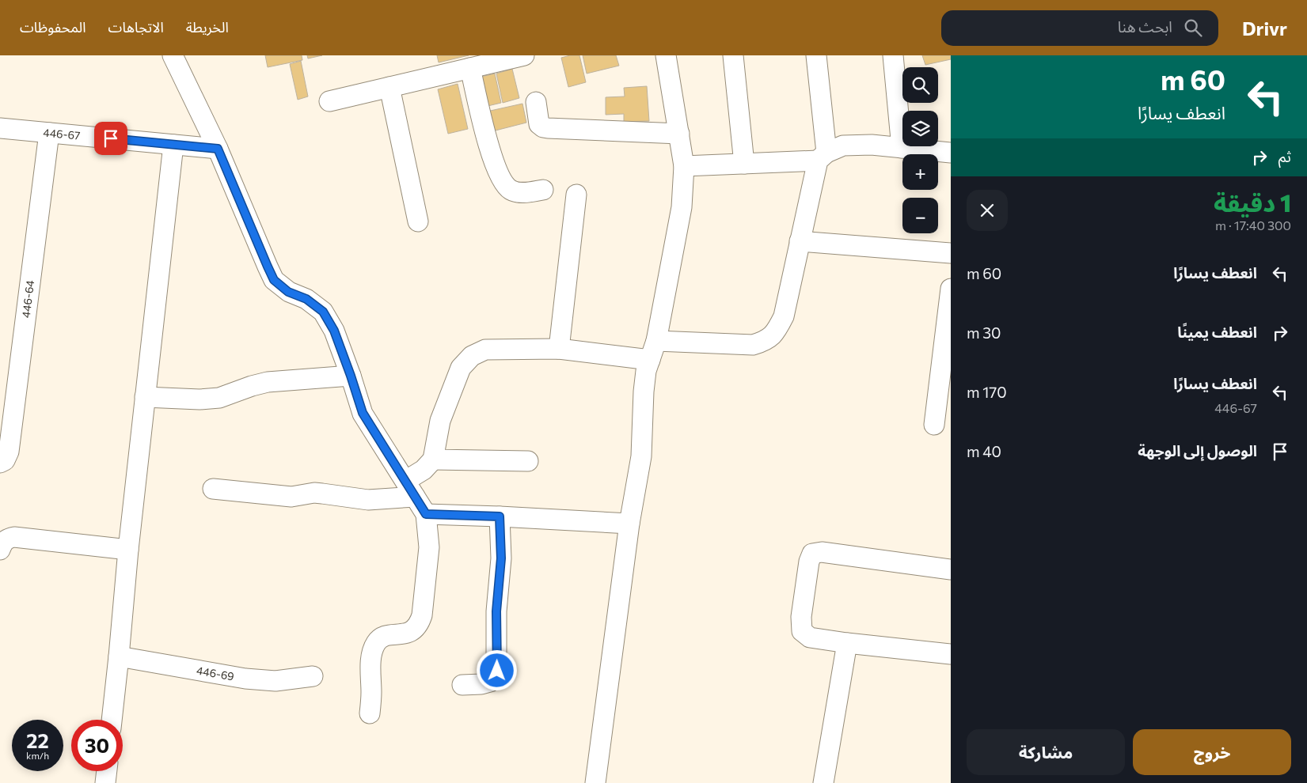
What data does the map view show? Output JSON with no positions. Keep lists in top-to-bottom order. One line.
{"streets":{"street":["446-67","446-64","446-69"]},"crossings":[["446-67","446-64"]],"page":{"header":"Drivr","search":"ابحث هنا","nav":["الخريطة","الاتجاهات","المحفوظات"],"turn":["60 m","انعطف يسارًا"],"map_buttons":["+","−"],"then":"ثم","heading":["1 دقيقة","300 m · 17:40"],"list":[{"name":"انعطف يسارًا","value":"60 m"},{"name":"انعطف يمينًا","value":"30 m"},{"name":"انعطف يسارًا","note":"446-67","value":"170 m"},{"name":"الوصول إلى الوجهة","value":"40 m"}],"speed":"22 km/h","limit":"30","buttons":["خروج","مشاركة"]}}
